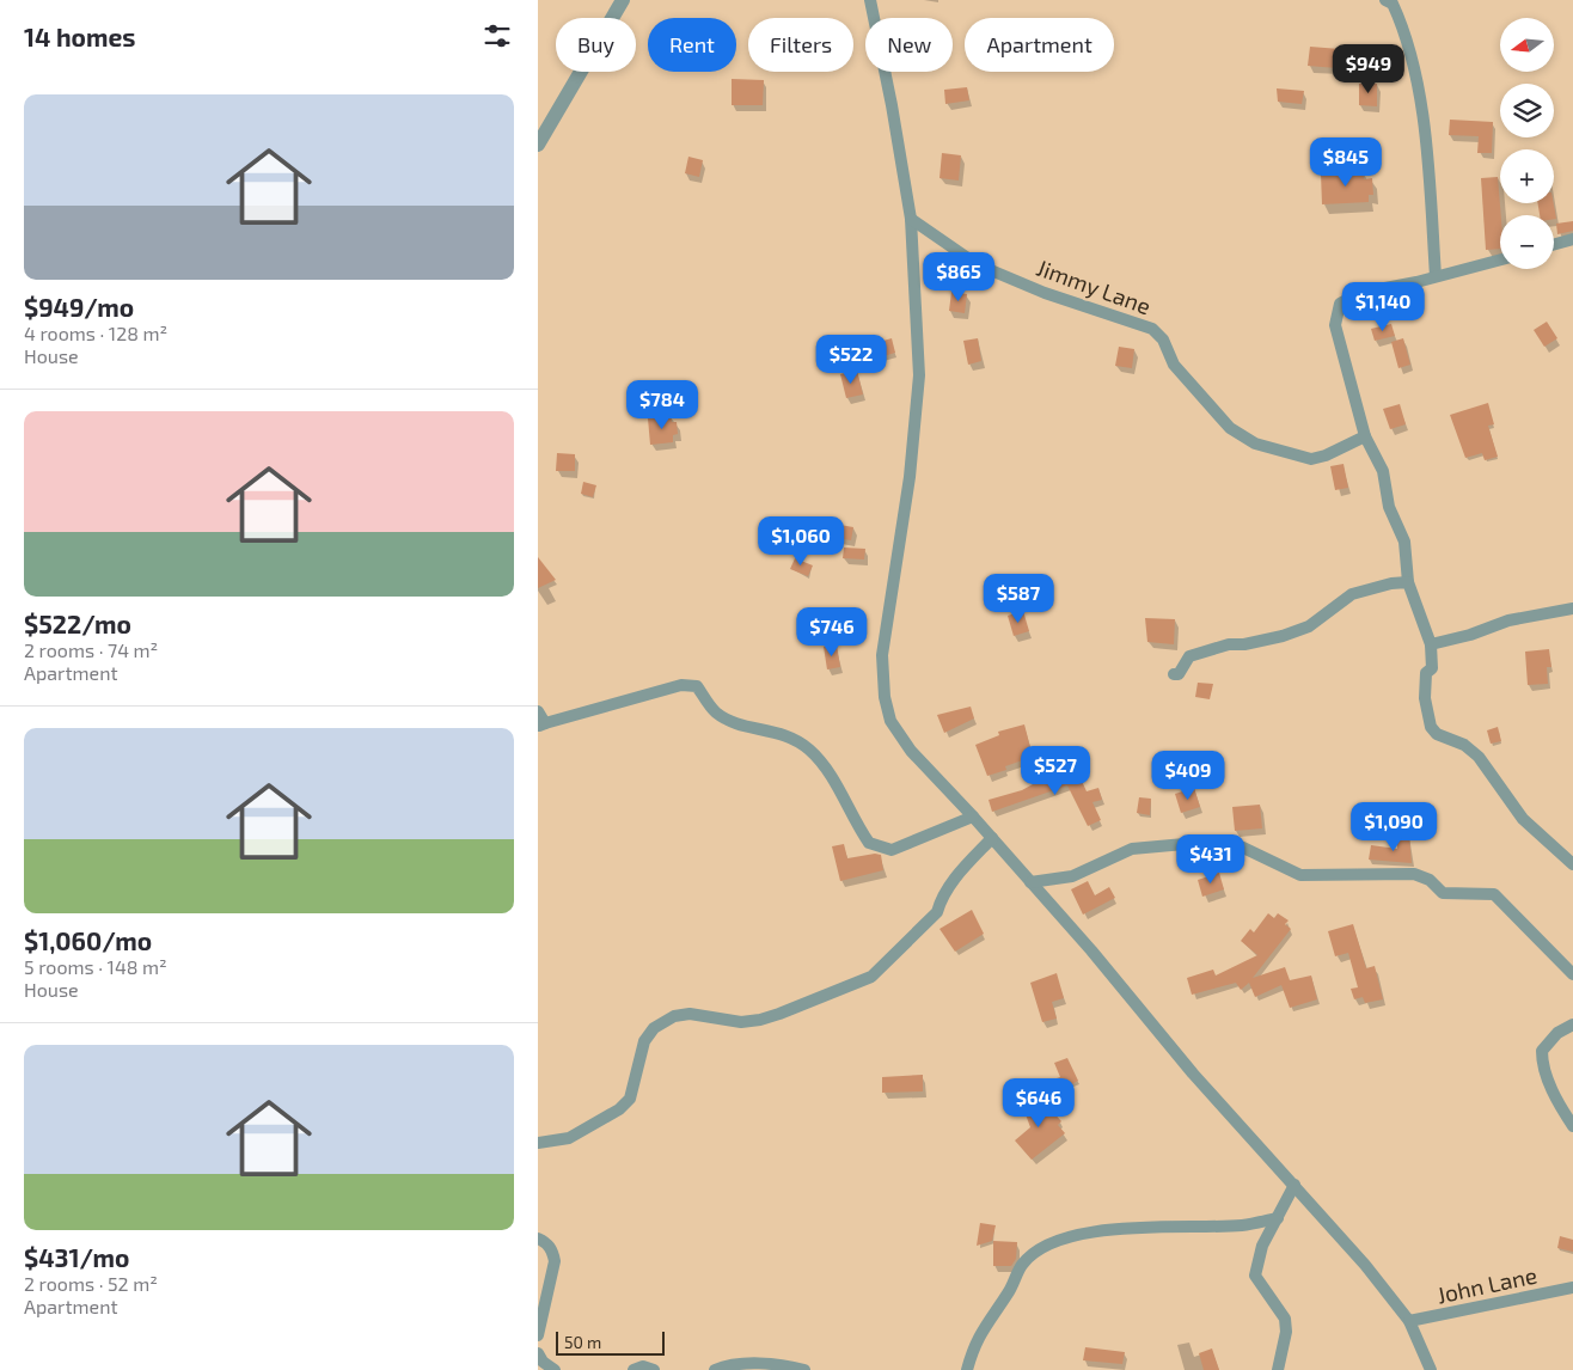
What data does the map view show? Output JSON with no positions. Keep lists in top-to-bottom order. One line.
{"streets":{"street":["Jimmy Lane","John Lane"]},"scale_bar":"50 m","north":"left","page":{"heading":"14 homes","map_buttons":["+","−"],"chip":["Buy","Rent","Filters","New","Apartment"],"price":["$949","$845","$865","$1,140","$522","$784","$1,060","$587","$746","$527","$409","$1,090","$431","$646"],"list":[{"name":"$949/mo","note":"4 rooms · 128 m² · House"},{"name":"$522/mo","note":"2 rooms · 74 m² · Apartment"},{"name":"$1,060/mo","note":"5 rooms · 148 m² · House"},{"name":"$431/mo","note":"2 rooms · 52 m² · Apartment"}],"scale":"50 m"}}
